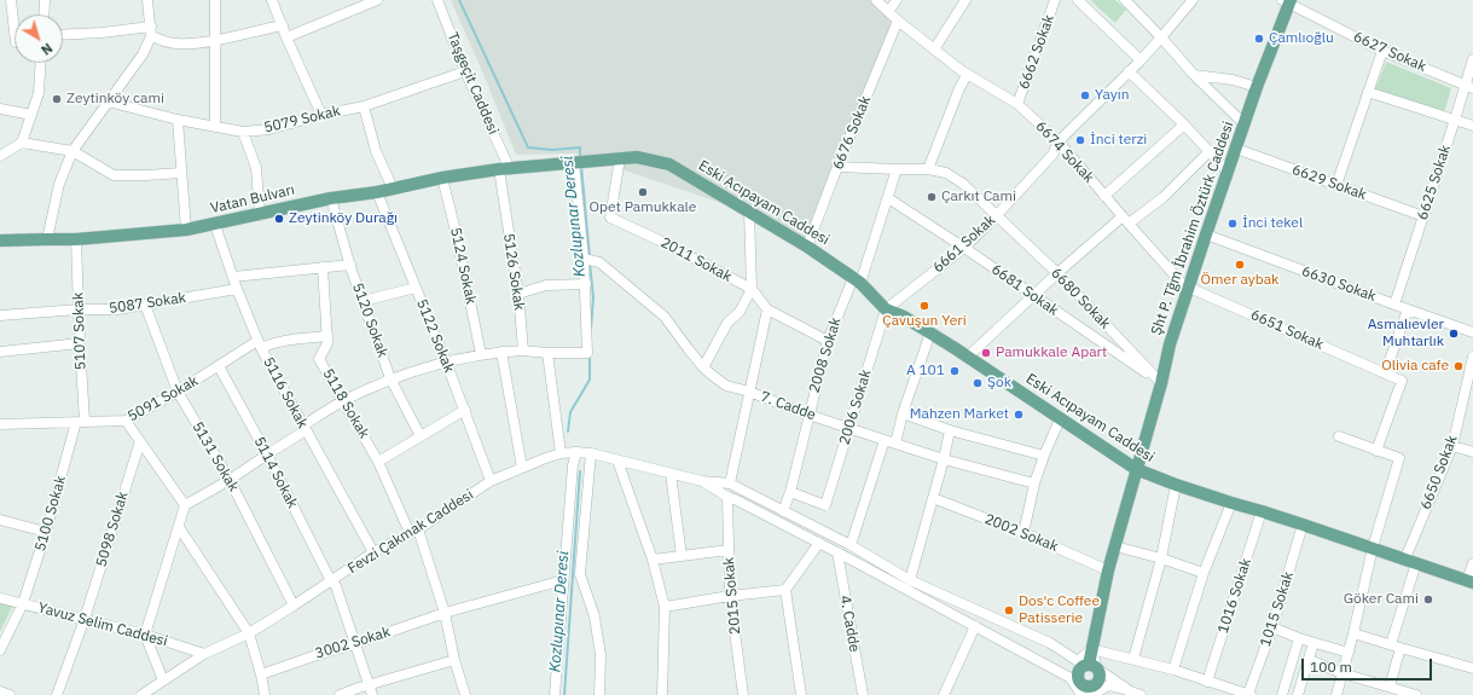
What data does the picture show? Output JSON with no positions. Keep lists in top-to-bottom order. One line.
{"streets":{"main road":["Vatan Bulvarı","Eski Acıpayam Caddesi","Şht P. Tğm İbrahim Öztürk Caddesi"],"street":["6662 Sokak","6627 Sokak","Taşgeçit Caddesi","5079 Sokak","6676 Sokak","6674 Sokak","6629 Sokak","6625 Sokak","6661 Sokak","2011 Sokak","5124 Sokak","5126 Sokak","6630 Sokak","6681 Sokak","6680 Sokak","5087 Sokak","5120 Sokak","6651 Sokak","5107 Sokak","5122 Sokak","2008 Sokak","5116 Sokak","5091 Sokak","5118 Sokak","7. Cadde","2006 Sokak","5131 Sokak","5114 Sokak","6650 Sokak","5100 Sokak","5098 Sokak","Fevzi Çakmak Caddesi","2002 Sokak","2015 Sokak","1016 Sokak","1015 Sokak","4. Cadde","Yavuz Selim Caddesi","3002 Sokak"]},"crossings":[["6662 Sokak","6674 Sokak"],["6627 Sokak","6625 Sokak"],["6627 Sokak","Şht P. Tğm İbrahim Öztürk Caddesi"],["Taşgeçit Caddesi","5079 Sokak"],["Taşgeçit Caddesi","Vatan Bulvarı"],["Taşgeçit Caddesi","Eski Acıpayam Caddesi"],["Taşgeçit Caddesi","5126 Sokak"],["6676 Sokak","6674 Sokak"],["6676 Sokak","Eski Acıpayam Caddesi"],["6676 Sokak","6680 Sokak"],["6674 Sokak","Şht P. Tğm İbrahim Öztürk Caddesi"],["6674 Sokak","6661 Sokak"],["6674 Sokak","6651 Sokak"],["6629 Sokak","6625 Sokak"],["6629 Sokak","Şht P. Tğm İbrahim Öztürk Caddesi"],["6625 Sokak","6630 Sokak"],["Vatan Bulvarı","Eski Acıpayam Caddesi"],["Vatan Bulvarı","5124 Sokak"],["Vatan Bulvarı","5126 Sokak"],["Vatan Bulvarı","5120 Sokak"],["Vatan Bulvarı","5107 Sokak"],["Vatan Bulvarı","5122 Sokak"],["Vatan Bulvarı","5116 Sokak"],["Eski Acıpayam Caddesi","Şht P. Tğm İbrahim Öztürk Caddesi"],["Eski Acıpayam Caddesi","6661 Sokak"],["Eski Acıpayam Caddesi","2011 Sokak"],["Eski Acıpayam Caddesi","5126 Sokak"],["Eski Acıpayam Caddesi","2008 Sokak"],["Eski Acıpayam Caddesi","2006 Sokak"],["Eski Acıpayam Caddesi","6650 Sokak"],["Eski Acıpayam Caddesi","1016 Sokak"],["Eski Acıpayam Caddesi","1015 Sokak"],["Şht P. Tğm İbrahim Öztürk Caddesi","6630 Sokak"],["Şht P. Tğm İbrahim Öztürk Caddesi","6681 Sokak"],["Şht P. Tğm İbrahim Öztürk Caddesi","6680 Sokak"],["Şht P. Tğm İbrahim Öztürk Caddesi","6651 Sokak"],["Şht P. Tğm İbrahim Öztürk Caddesi","2002 Sokak"],["6661 Sokak","6681 Sokak"],["6661 Sokak","6680 Sokak"],["6661 Sokak","2006 Sokak"],["2011 Sokak","2008 Sokak"],["6681 Sokak","6680 Sokak"],["6681 Sokak","2008 Sokak"],["6680 Sokak","2008 Sokak"],["5087 Sokak","5107 Sokak"],["5087 Sokak","5116 Sokak"],["5087 Sokak","5131 Sokak"],["5107 Sokak","5091 Sokak"],["5107 Sokak","5100 Sokak"],["5122 Sokak","Fevzi Çakmak Caddesi"],["2008 Sokak","7. Cadde"],["2008 Sokak","2006 Sokak"],["5116 Sokak","5091 Sokak"],["5116 Sokak","Fevzi Çakmak Caddesi"],["5091 Sokak","5118 Sokak"],["5091 Sokak","5131 Sokak"],["5091 Sokak","5114 Sokak"],["5091 Sokak","5100 Sokak"],["5118 Sokak","Fevzi Çakmak Caddesi"],["5118 Sokak","3002 Sokak"],["7. Cadde","2006 Sokak"],["5131 Sokak","Fevzi Çakmak Caddesi"],["5114 Sokak","Fevzi Çakmak Caddesi"],["5114 Sokak","3002 Sokak"],["5100 Sokak","Yavuz Selim Caddesi"],["5098 Sokak","Yavuz Selim Caddesi"],["Fevzi Çakmak Caddesi","Yavuz Selim Caddesi"]],"water":["Kozlupınar Deresi"],"places":["Çamlıoğlu","Yayın","Zeytinköy cami","İnci terzi","Opet Pamukkale","Çarkıt Cami","Zeytinköy Durağı","İnci tekel","Ömer aybak","Çavuşun Yeri","Asmalıevler Muhtarlık","Pamukkale Apart","Olivia cafe","A 101","Şok","Mahzen Market","Göker Cami","Dos'c Coffee Patisserie"],"scale_bar":"100 m","north":"bottom right"}
